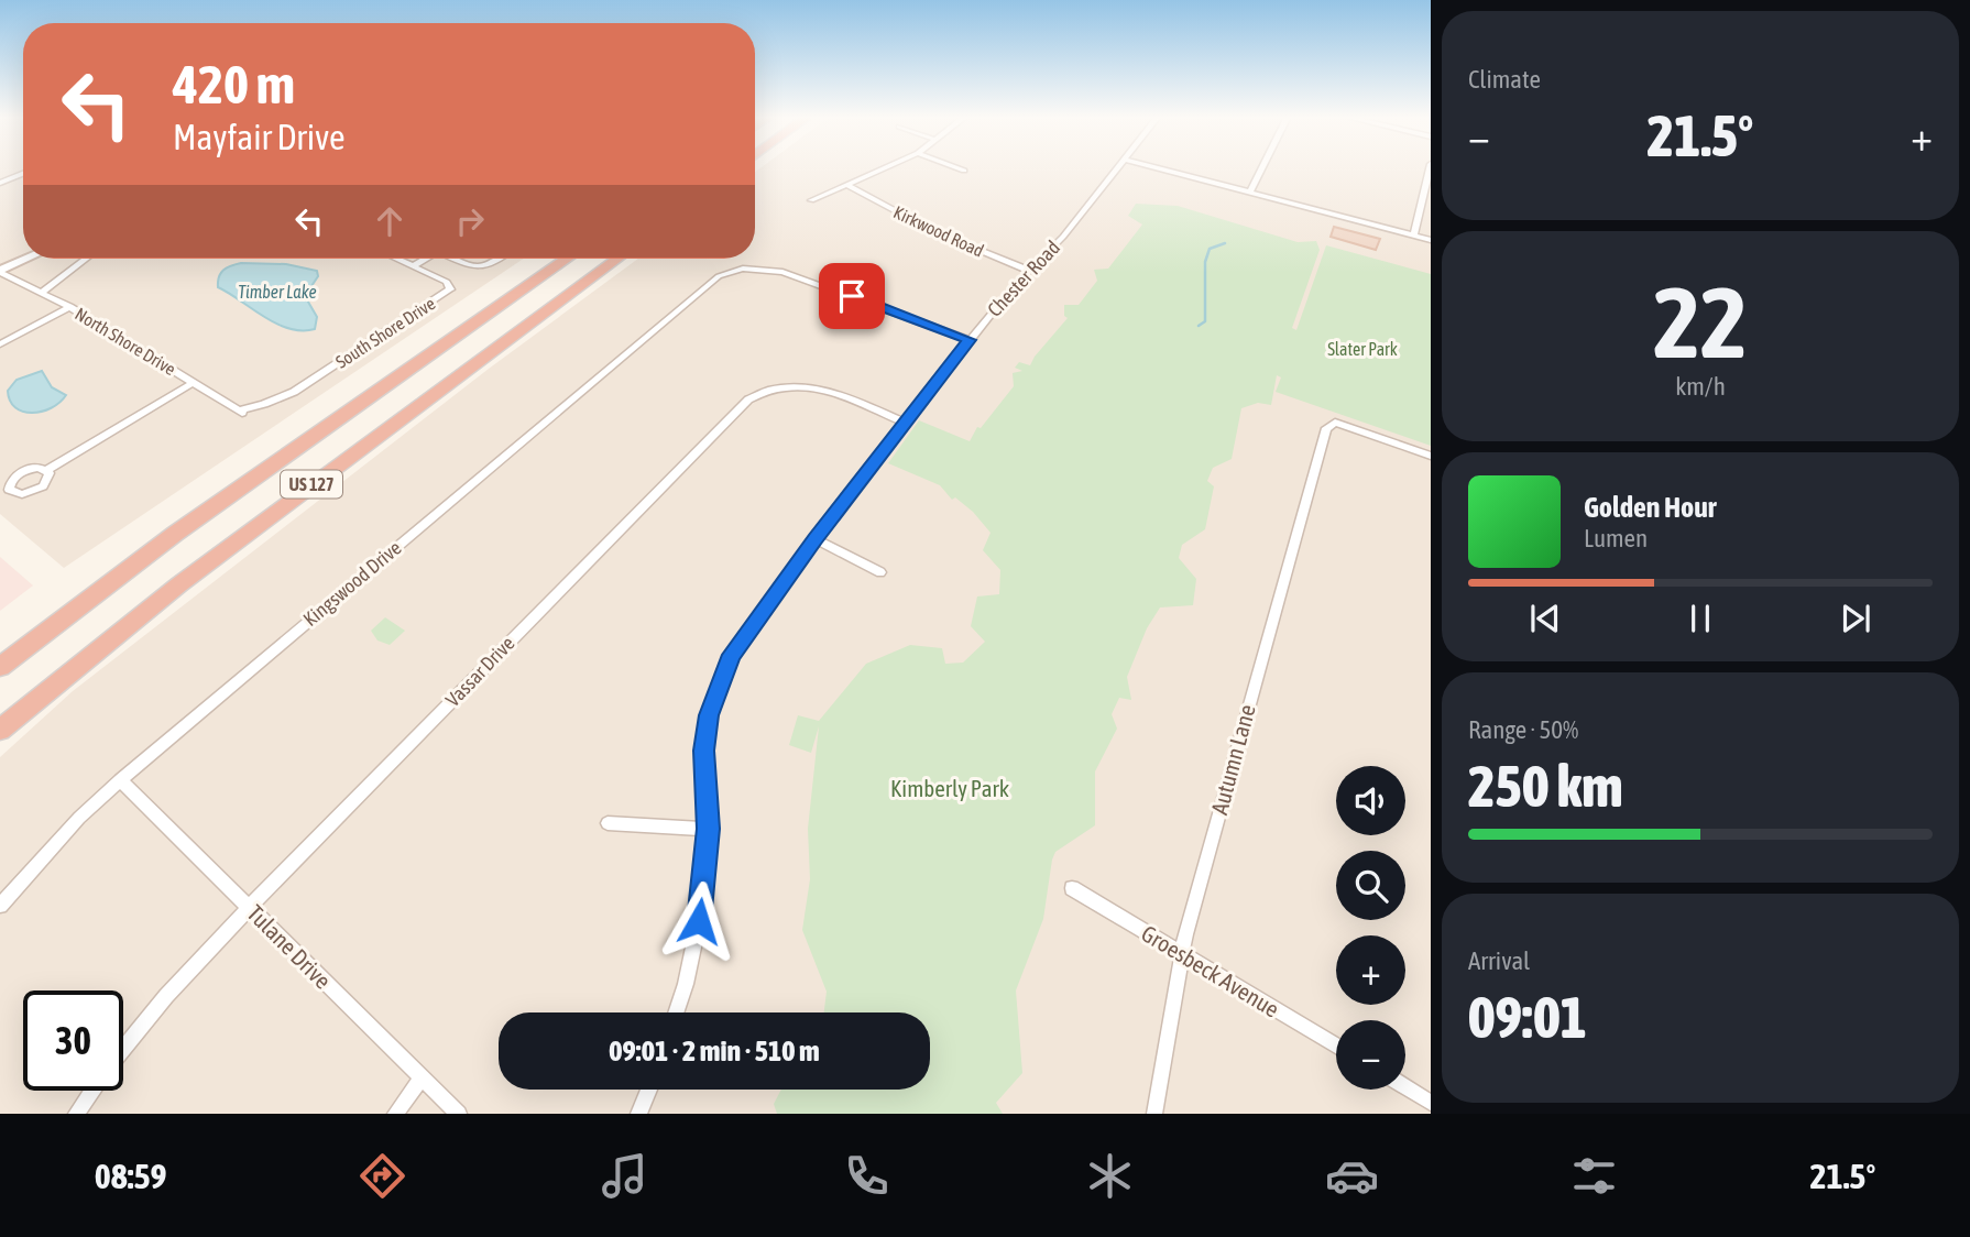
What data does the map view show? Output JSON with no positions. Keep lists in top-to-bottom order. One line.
{"streets":{"highway":["US 127"],"street":["Kirkwood Road","Chester Road","South Shore Drive","North Shore Drive","Kingswood Drive","Vassar Drive","Autumn Lane","Tulane Drive","Groesbeck Avenue"]},"crossings":[["Kirkwood Road","Chester Road"],["Chester Road","Kingswood Drive"],["Chester Road","Vassar Drive"],["South Shore Drive","North Shore Drive"],["Kingswood Drive","Tulane Drive"],["Vassar Drive","Tulane Drive"],["Autumn Lane","Groesbeck Avenue"]],"water":["Timber Lake"],"parks":["Slater Park","Kimberly Park"],"page":{"tile":["Climate",["22","km/h"],["Range · 50%","250 km"],["Arrival","09:01"]],"turn":["420 m","Mayfair Drive"],"heat":["−","21.5°","+"],"song":["Golden Hour","Lumen"],"map_buttons":["+","−"],"limit":"30","trip":"09:01 · 2 min · 510 m","tabs":["08:59","21.5°"]}}
